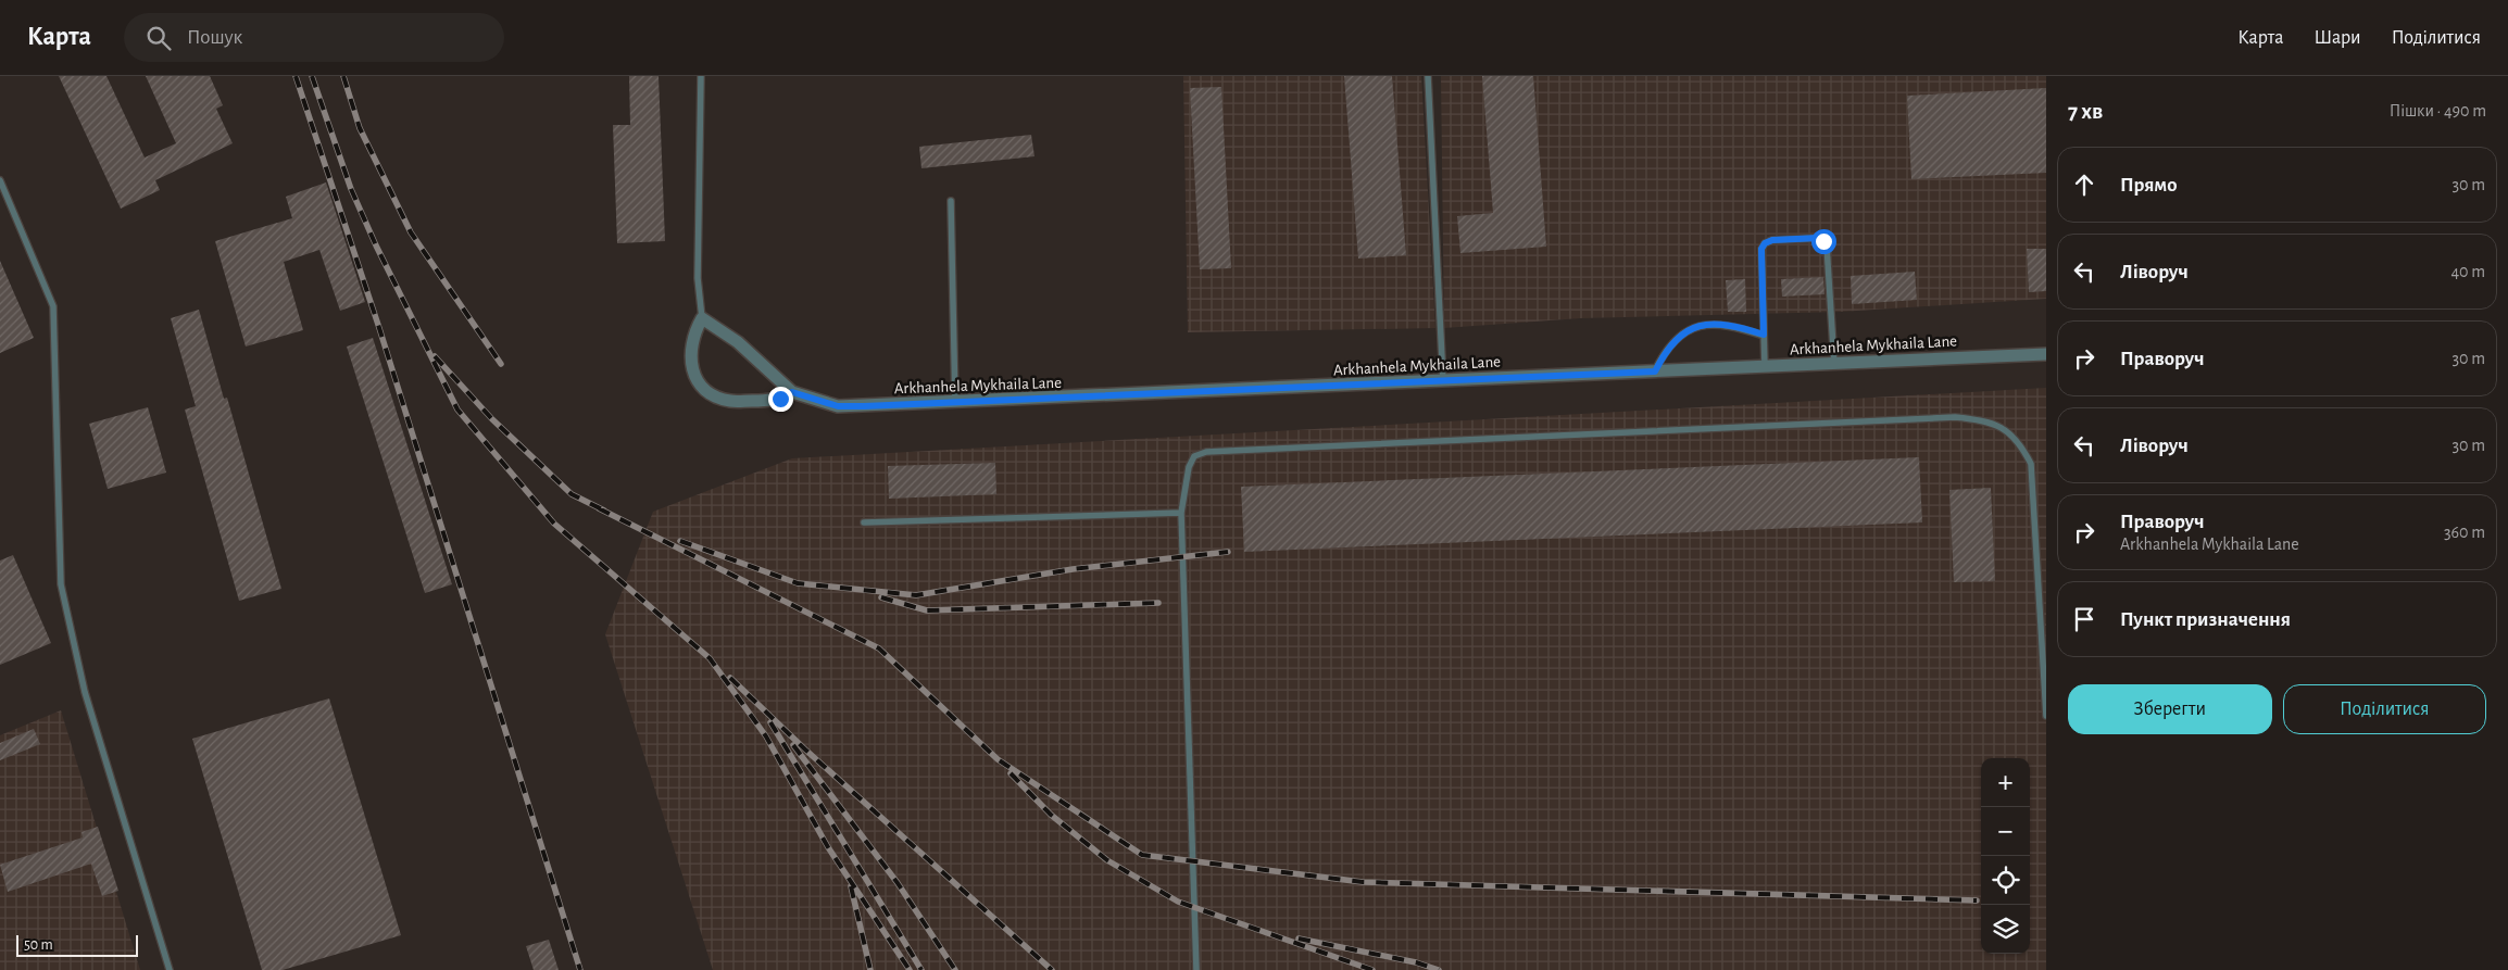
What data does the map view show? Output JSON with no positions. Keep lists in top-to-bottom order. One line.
{"streets":{"street":["Arkhanhela Mykhaila Lane"]},"scale_bar":"50 m","page":{"header":"Карта","search":"Пошук","nav":["Карта","Шари","Поділитися"],"heading":["7 хв","Пішки · 490 m"],"list":[["Прямо","30 m"],["Ліворуч","40 m"],["Праворуч","30 m"],["Ліворуч","30 m"],["Праворуч","Arkhanhela Mykhaila Lane","360 m"],"Пункт призначення"],"buttons":["Зберегти","Поділитися"],"map_buttons":["+","−"],"scale":"50 m"}}
